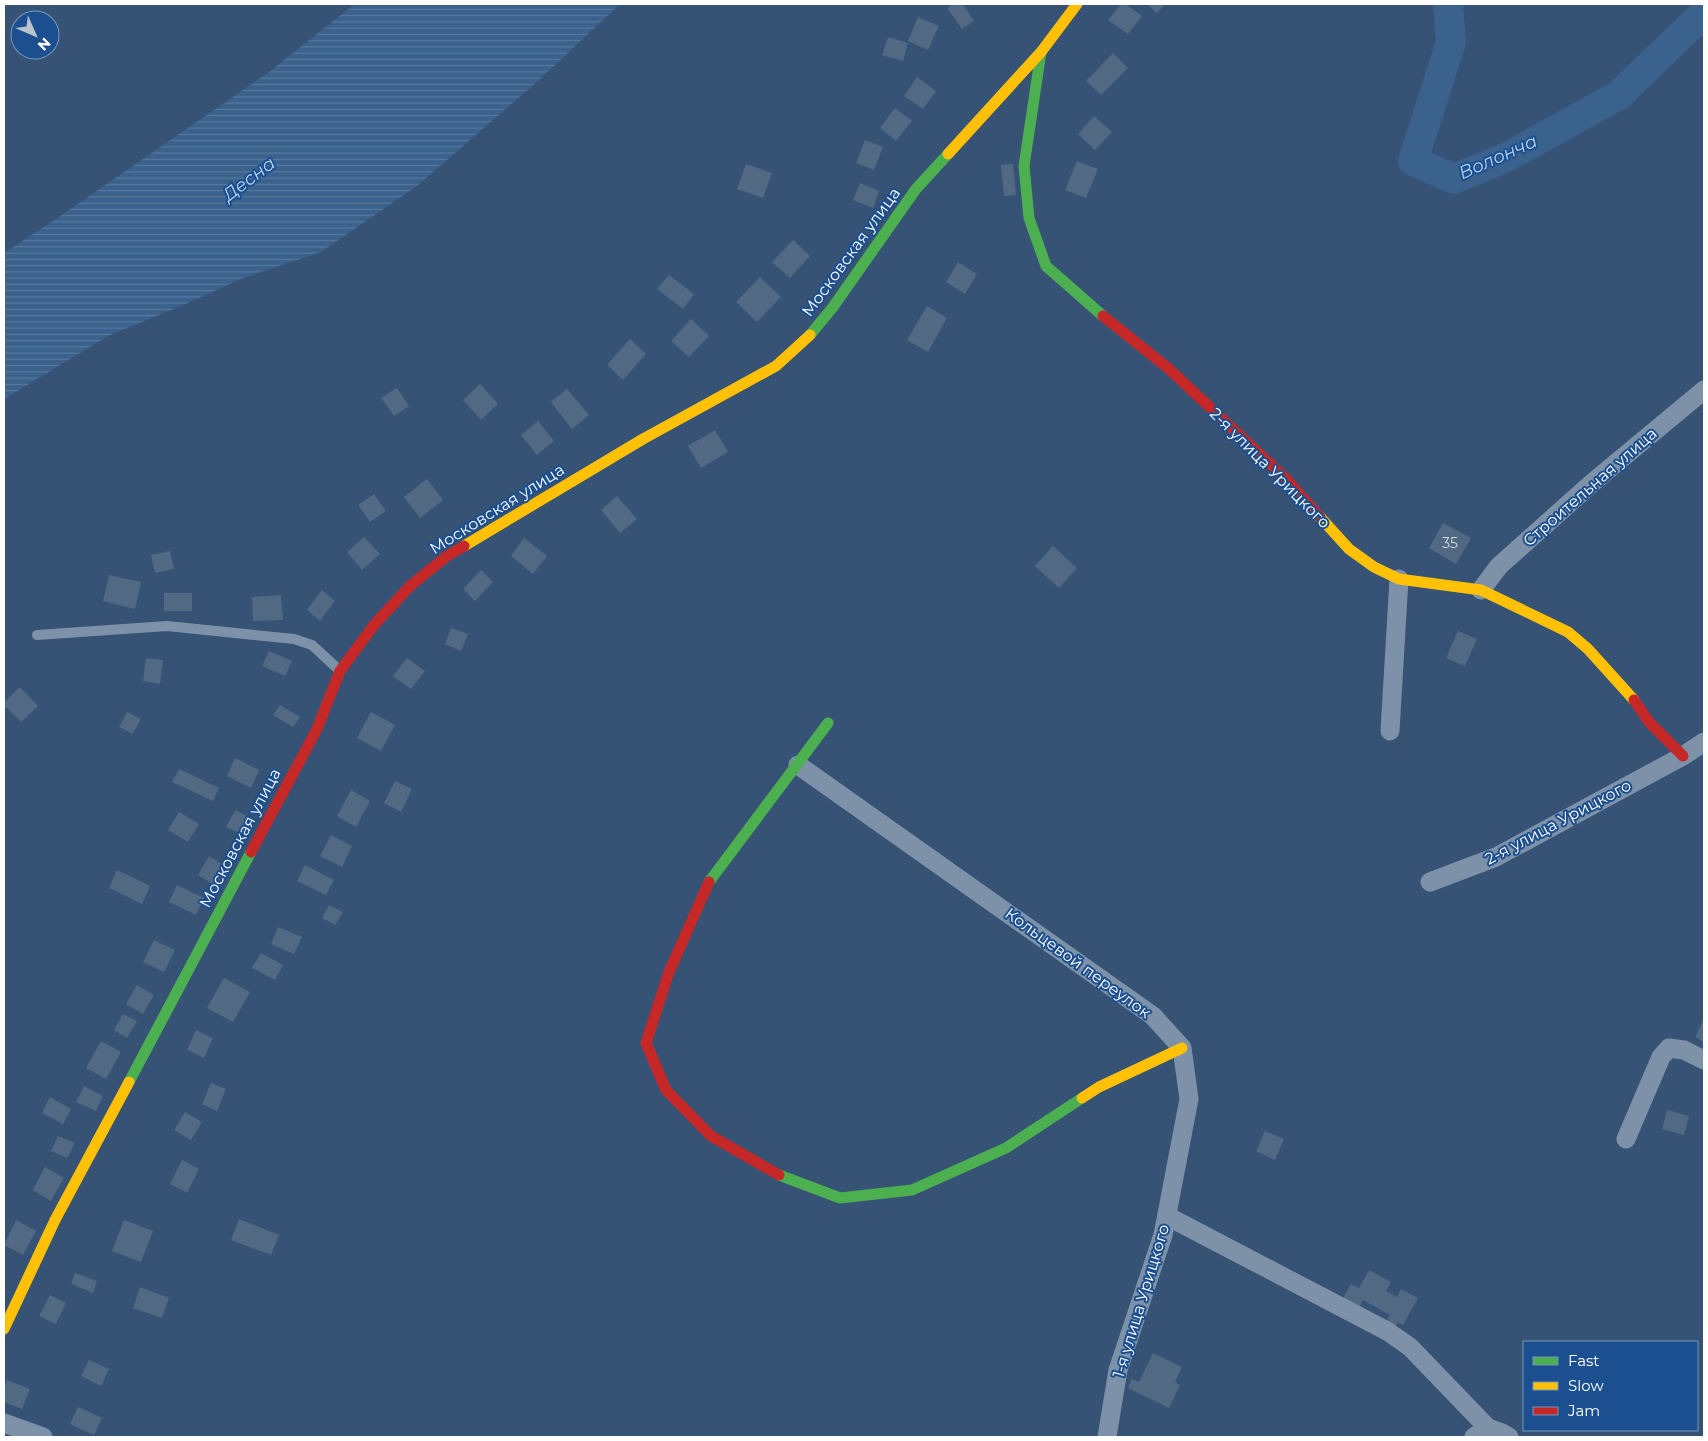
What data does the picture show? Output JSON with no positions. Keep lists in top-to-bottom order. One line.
{"streets":{"street":["Московская улица","2-я улица Урицкого","Строительная улица","Кольцевой переулок","1-я улица Урицкого"]},"crossings":[["Московская улица","2-я улица Урицкого"],["2-я улица Урицкого","Строительная улица"],["Кольцевой переулок","1-я улица Урицкого"]],"water":["Волонча","Десна"],"house_numbers":["35"],"legend":["Fast","Slow","Jam"],"north":"bottom right"}
